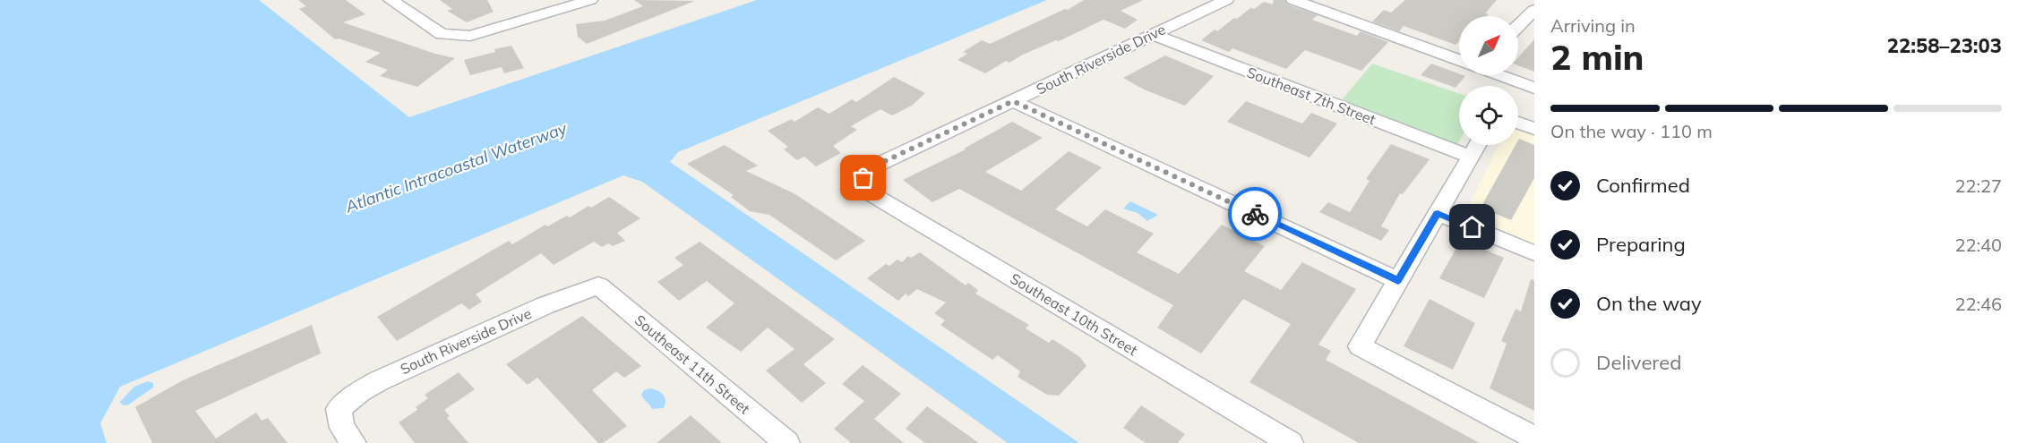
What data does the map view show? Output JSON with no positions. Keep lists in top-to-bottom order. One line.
{"streets":{"street":["South Riverside Drive","Southeast 7th Street","Southeast 10th Street","Southeast 11th Street"]},"crossings":[["South Riverside Drive","Southeast 7th Street"],["South Riverside Drive","Southeast 10th Street"],["South Riverside Drive","Southeast 11th Street"]],"water":["Atlantic Intracoastal Waterway"],"north":"top right","page":{"heading":["2 min","Arriving in","22:58–23:03"],"bar":"On the way · 110 m","list":[["Confirmed","22:27"],["Preparing","22:40"],["On the way","22:46"],"Delivered"]}}
